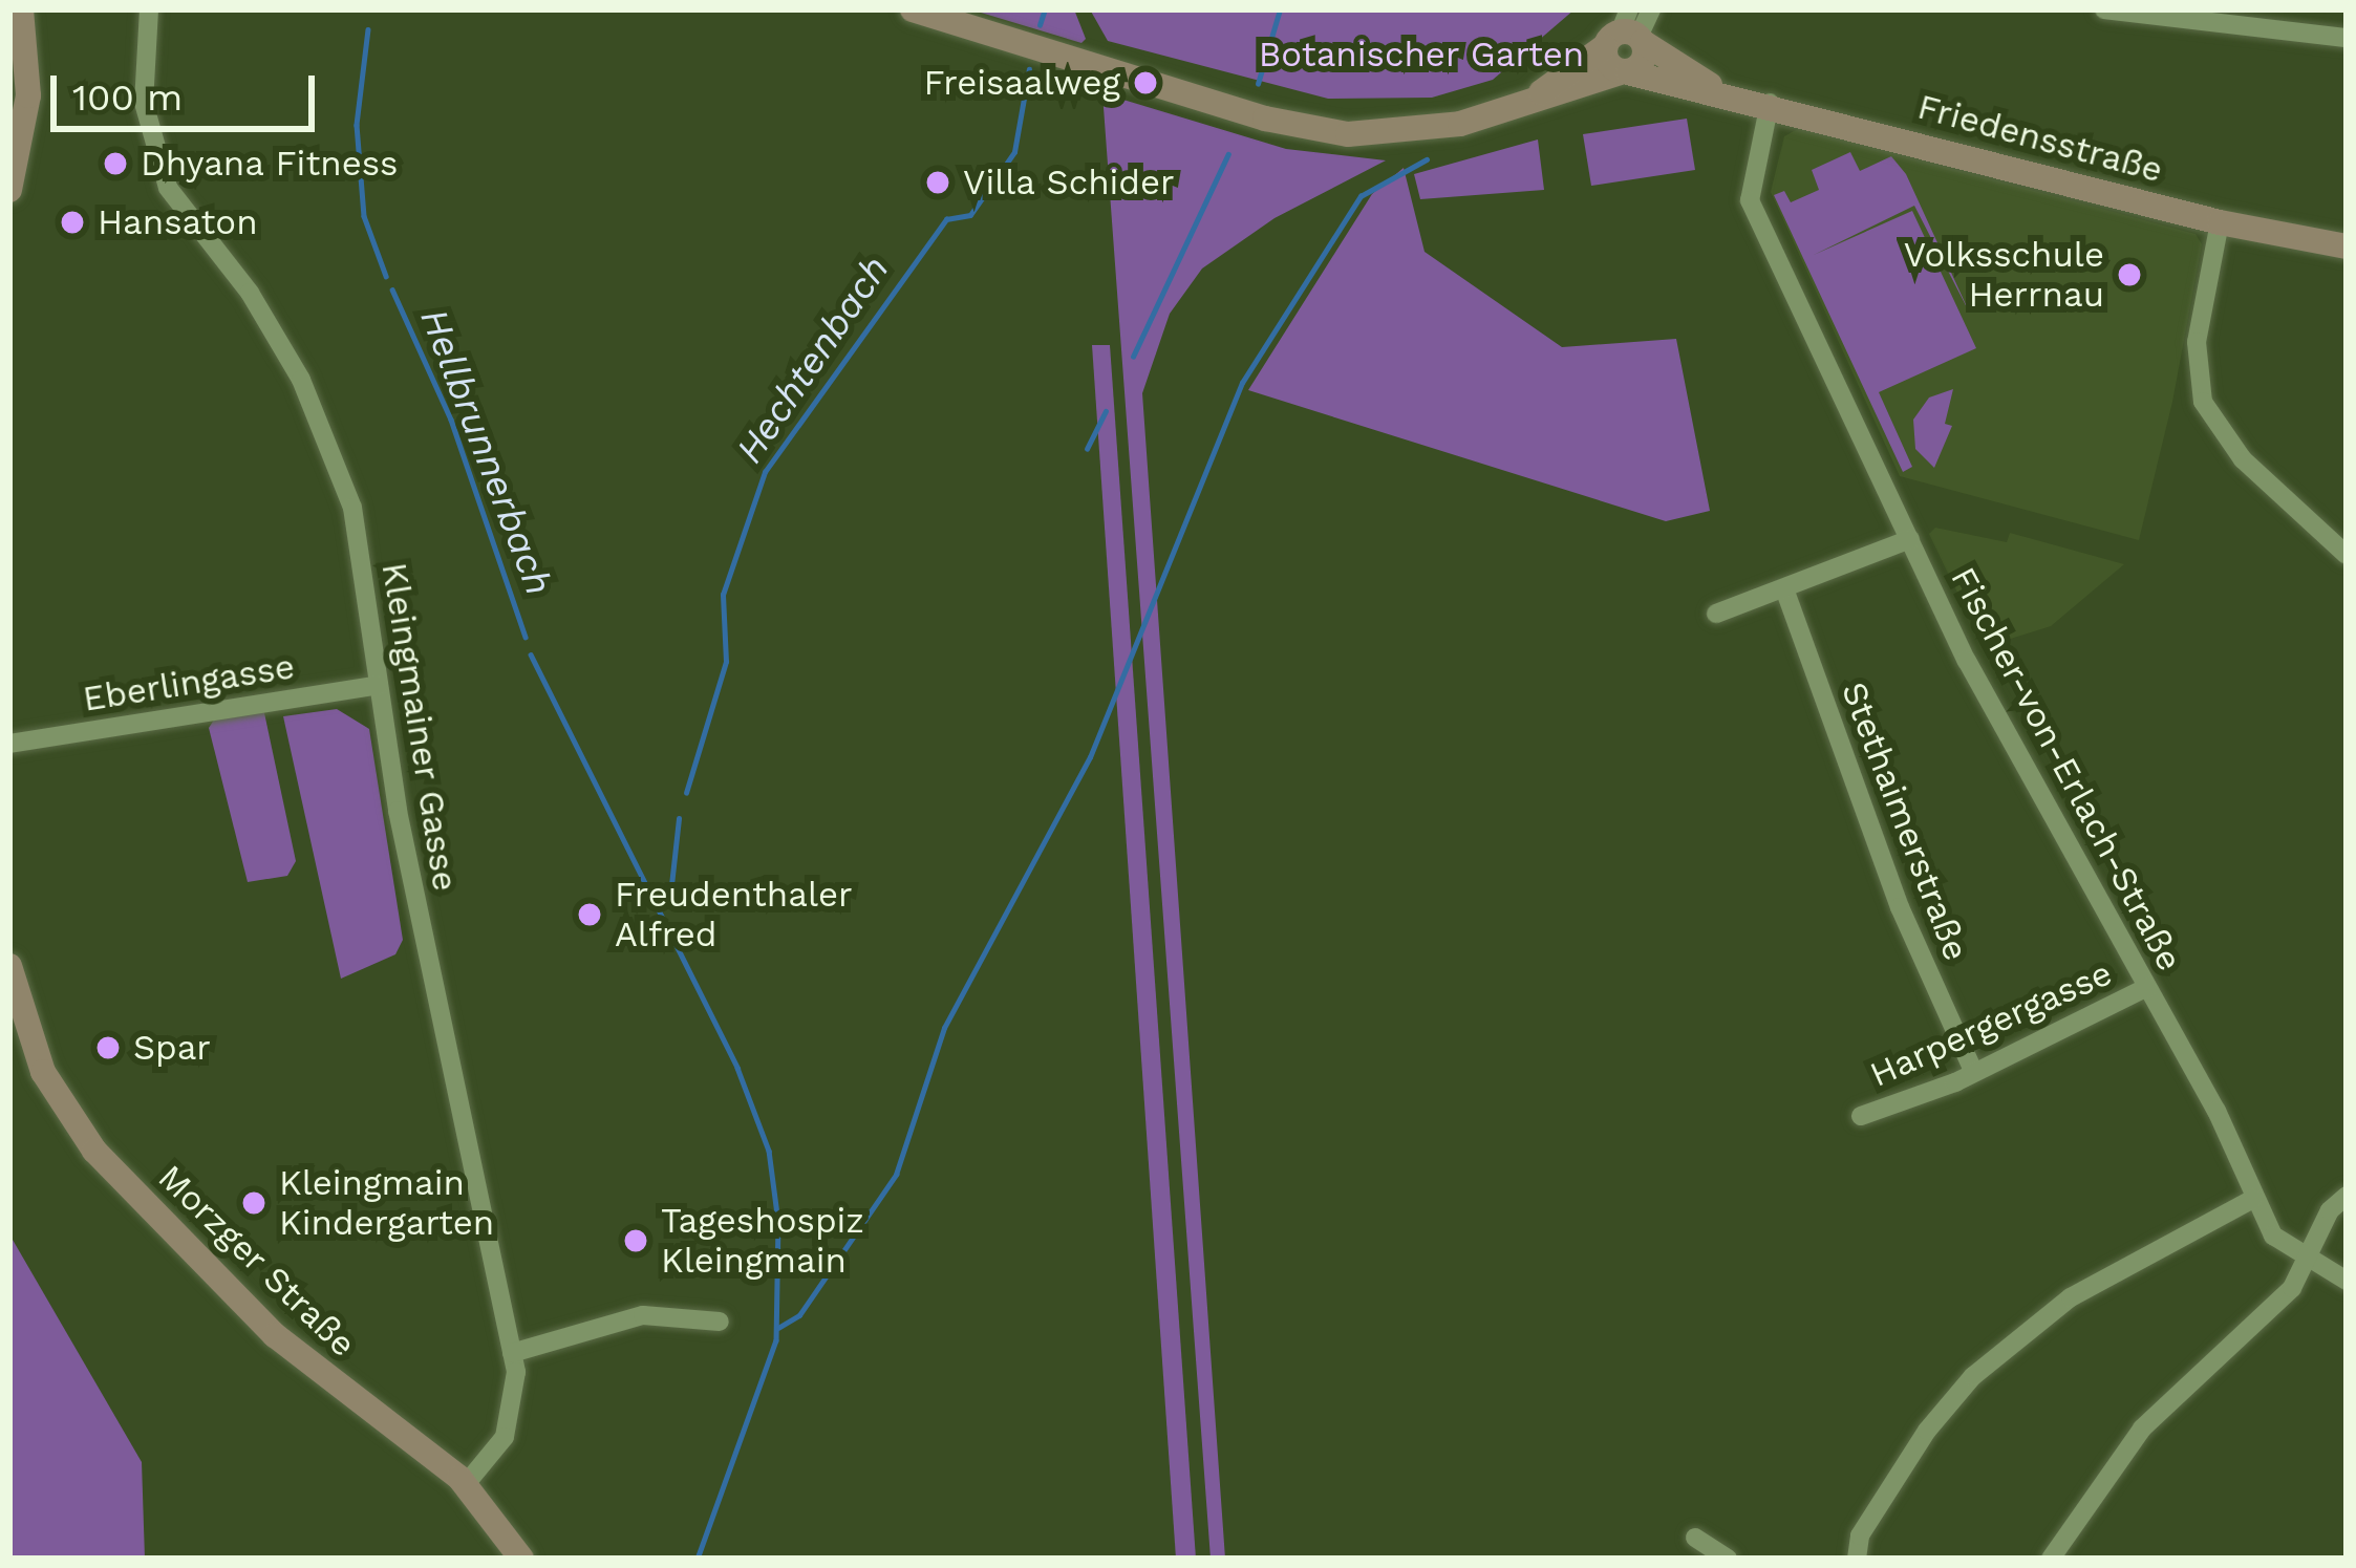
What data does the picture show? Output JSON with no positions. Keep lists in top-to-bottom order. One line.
{"streets":{"street":["Friedensstraße","Eberlingasse","Kleingmainer Gasse","Fischer-von-Erlach-Straße","Stethaimerstraße","Harpergergasse","Morzger Straße"]},"crossings":[["Friedensstraße","Fischer-von-Erlach-Straße"],["Eberlingasse","Kleingmainer Gasse"],["Kleingmainer Gasse","Morzger Straße"],["Fischer-von-Erlach-Straße","Harpergergasse"],["Stethaimerstraße","Harpergergasse"]],"water":["Hechtenbach","Hellbrunnerbach"],"parks":["Botanischer Garten"],"places":["Freisaalweg","Dhyana Fitness","Villa Schider","Hansaton","Volksschule Herrnau","Freudenthaler Alfred","Spar","Kleingmain Kindergarten","Tageshospiz Kleingmain"],"scale_bar":"100 m"}
